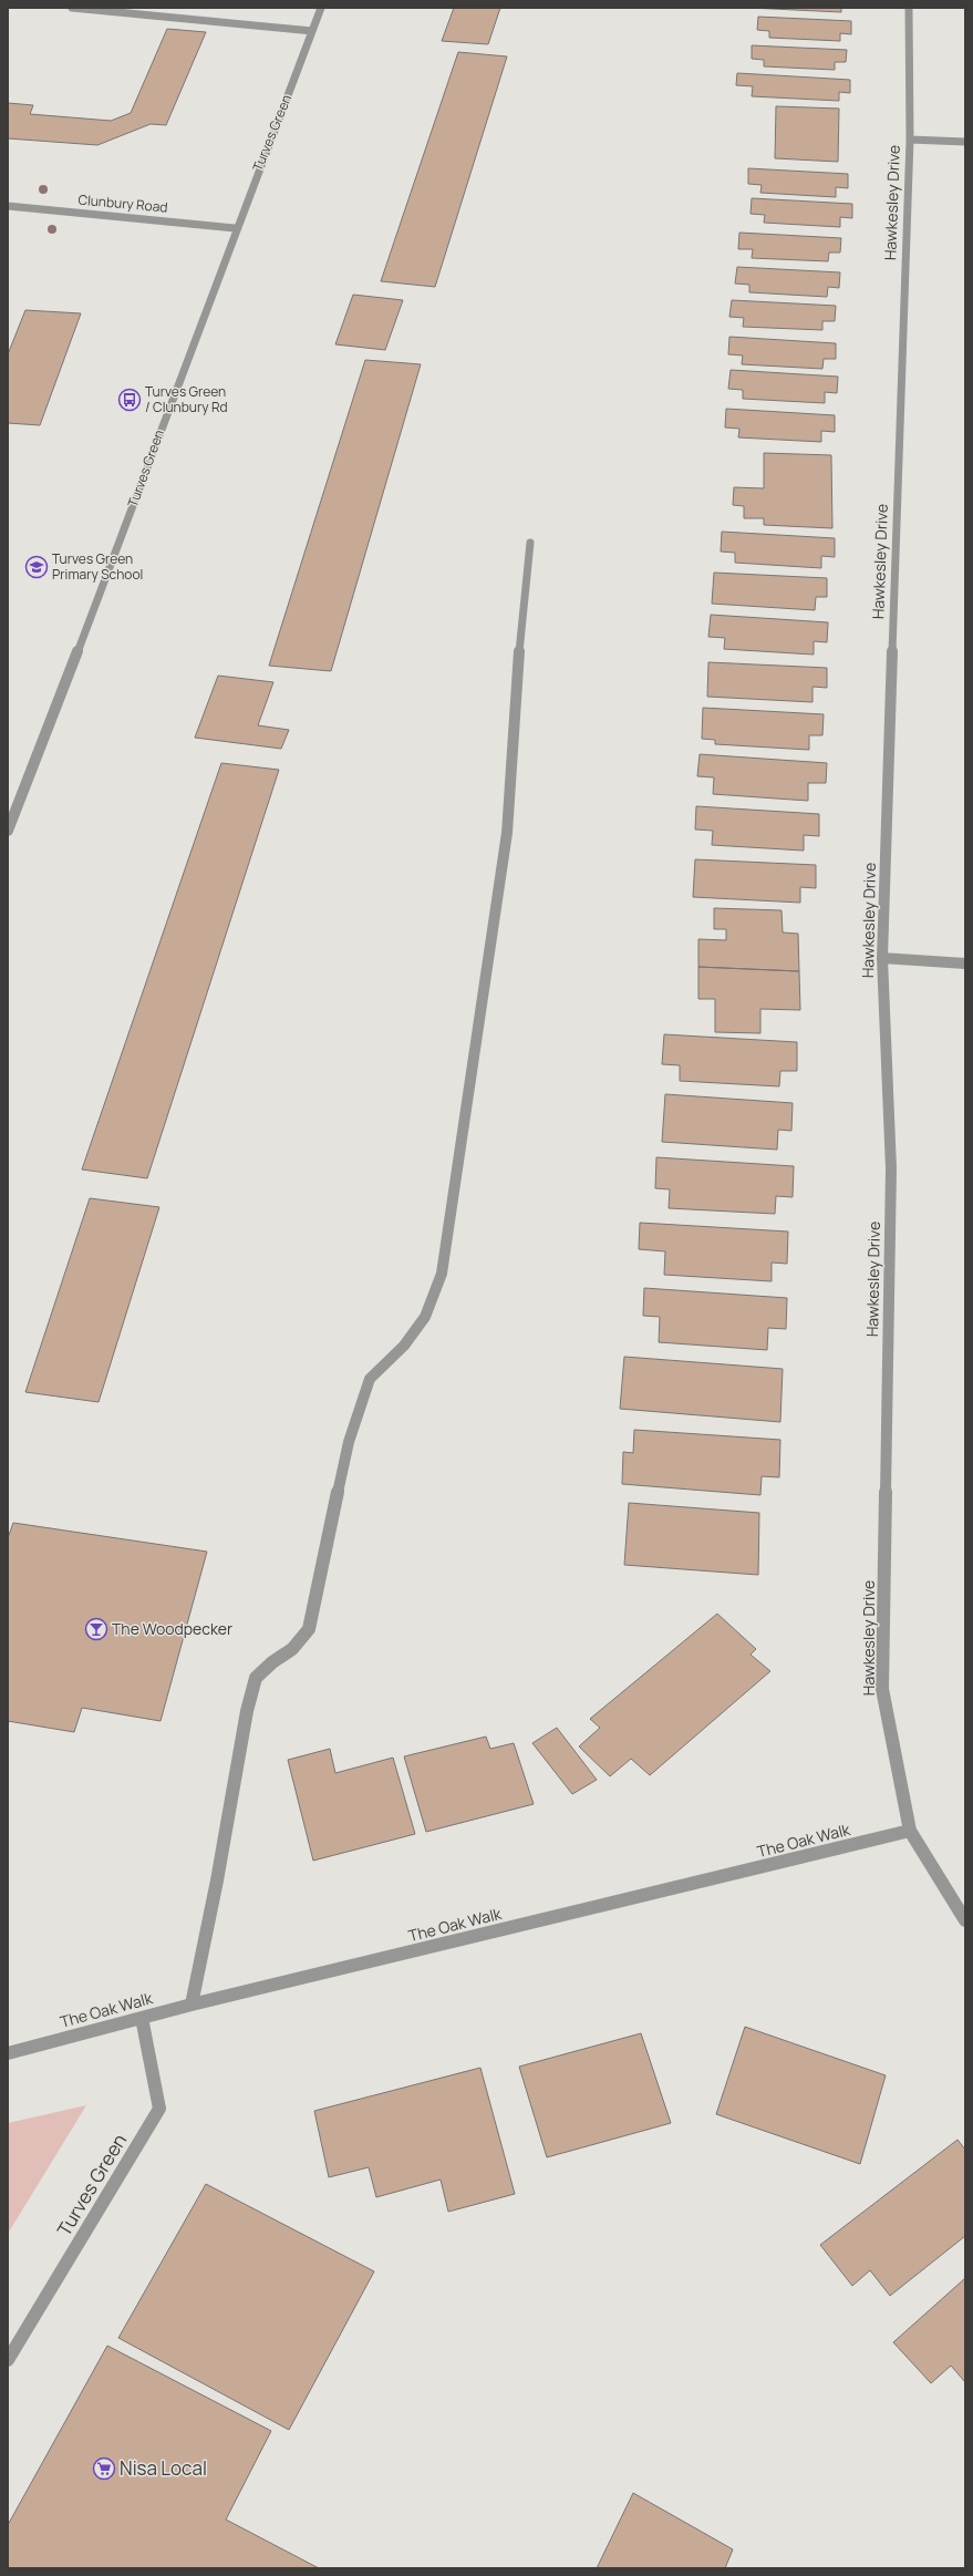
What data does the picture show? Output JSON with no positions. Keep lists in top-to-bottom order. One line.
{"streets":{"street":["Turves Green","Hawkesley Drive","Clunbury Road","The Oak Walk"]},"crossings":[["Turves Green","Clunbury Road"],["Turves Green","The Oak Walk"],["Hawkesley Drive","The Oak Walk"]],"places":{"bus stop":["Turves Green / Clunbury Rd"],"school or university":["Turves Green Primary School"],"bar":["The Woodpecker"],"supermarket":["Nisa Local"]}}
